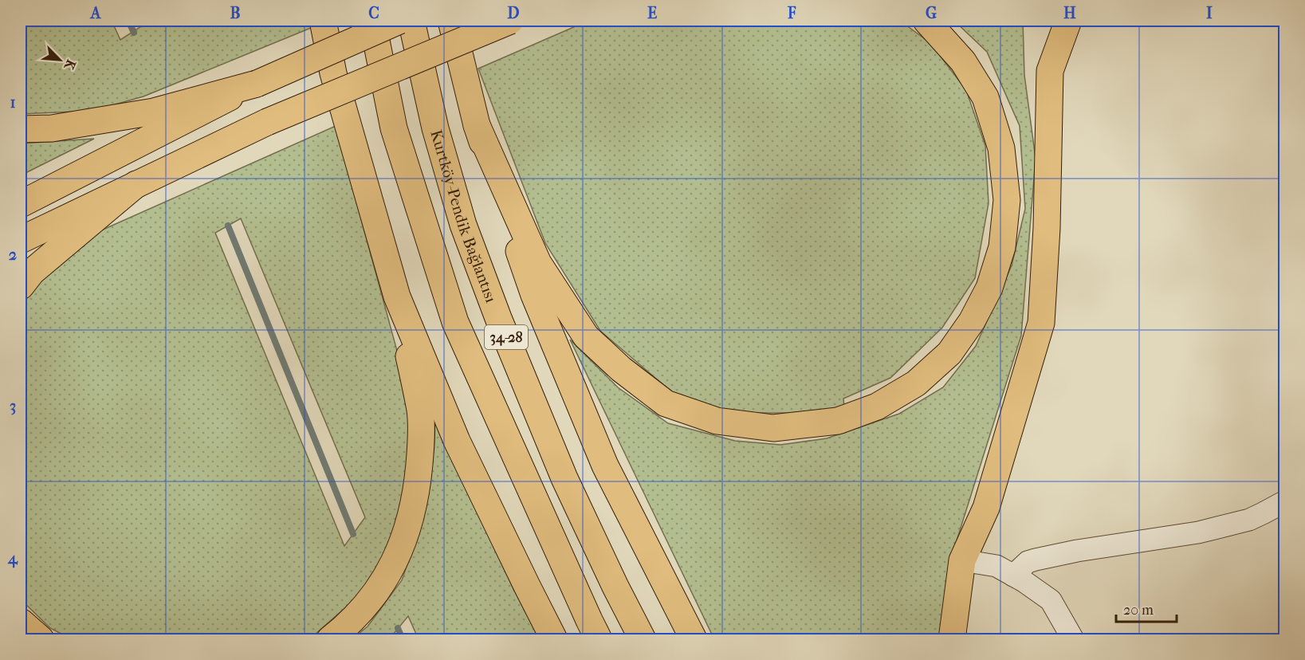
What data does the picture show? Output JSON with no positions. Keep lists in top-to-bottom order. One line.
{"streets":{"main road":["Kurtköy-Pendik Bağlantısı","34-28"]},"scale_bar":"20 m","north":"bottom right","grid":{"columns":["A","B","C","D","E","F","G","H","I"],"rows":["1","2","3","4"]}}
